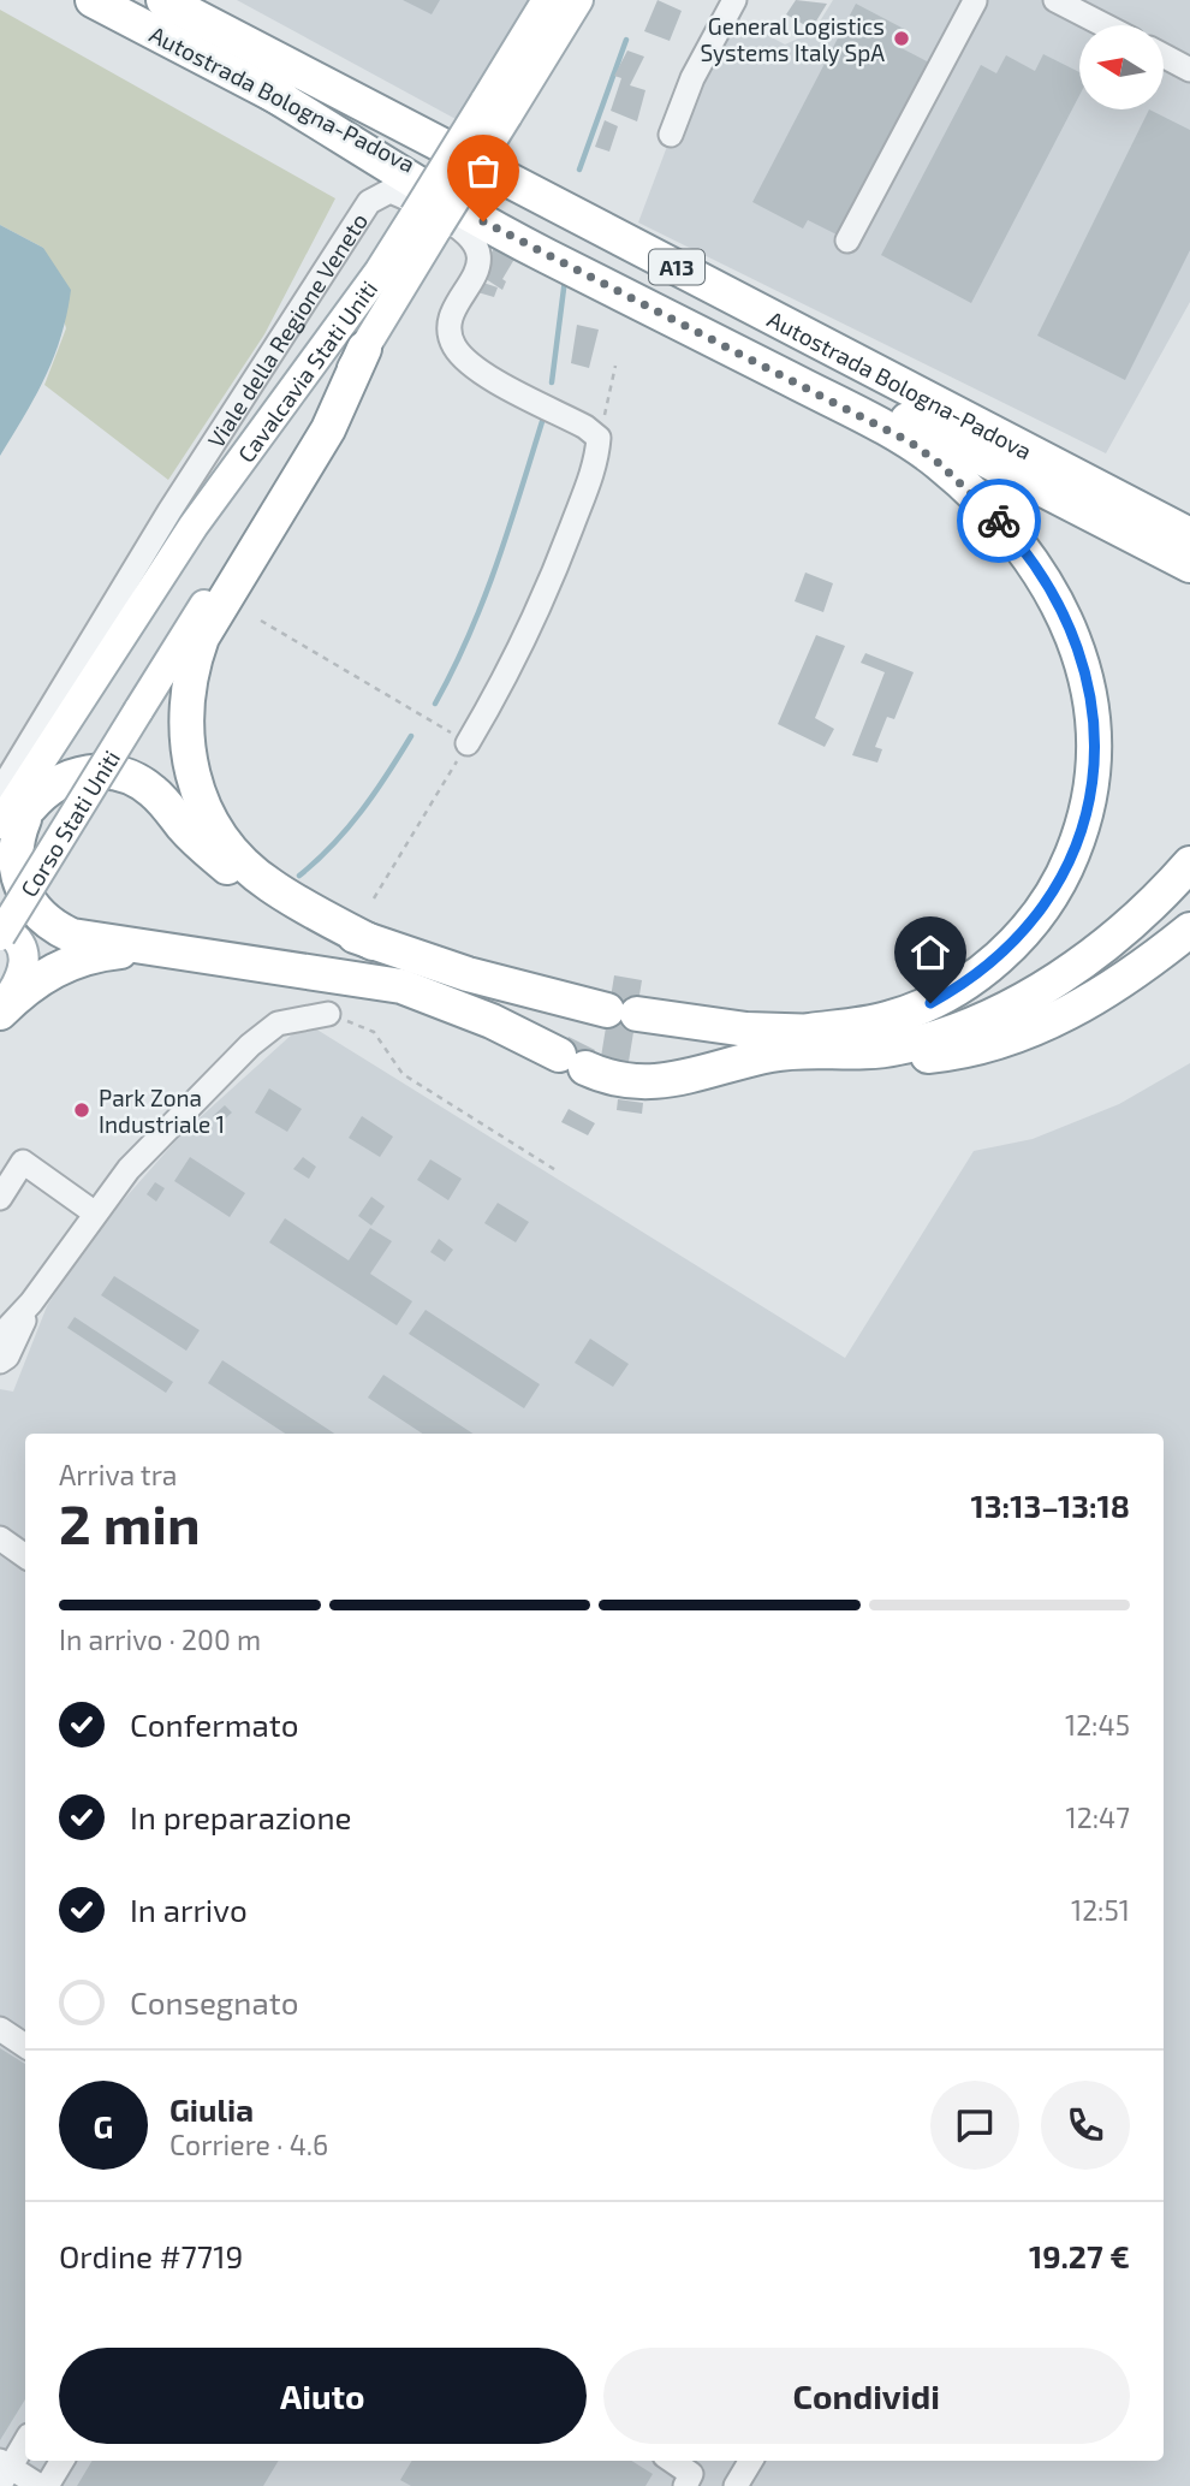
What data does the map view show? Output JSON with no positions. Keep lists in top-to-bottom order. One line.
{"streets":{"highway":["Autostrada Bologna-Padova","A13"],"main road":["Cavalcavia Stati Uniti","Corso Stati Uniti"],"street":["Viale della Regione Veneto"]},"crossings":[["Autostrada Bologna-Padova","A13"],["Cavalcavia Stati Uniti","Corso Stati Uniti"]],"places":["General Logistics Systems Italy SpA","Park Zona Industriale 1"],"north":"left","page":{"heading":["2 min","Arriva tra","13:13–13:18"],"panel":["Giulia","Corriere · 4.6","Ordine #7719","19.27 €"],"bar":"In arrivo · 200 m","list":[["Confermato","12:45"],["In preparazione","12:47"],["In arrivo","12:51"],"Consegnato"],"round":"G","buttons":["Aiuto","Condividi"]}}
